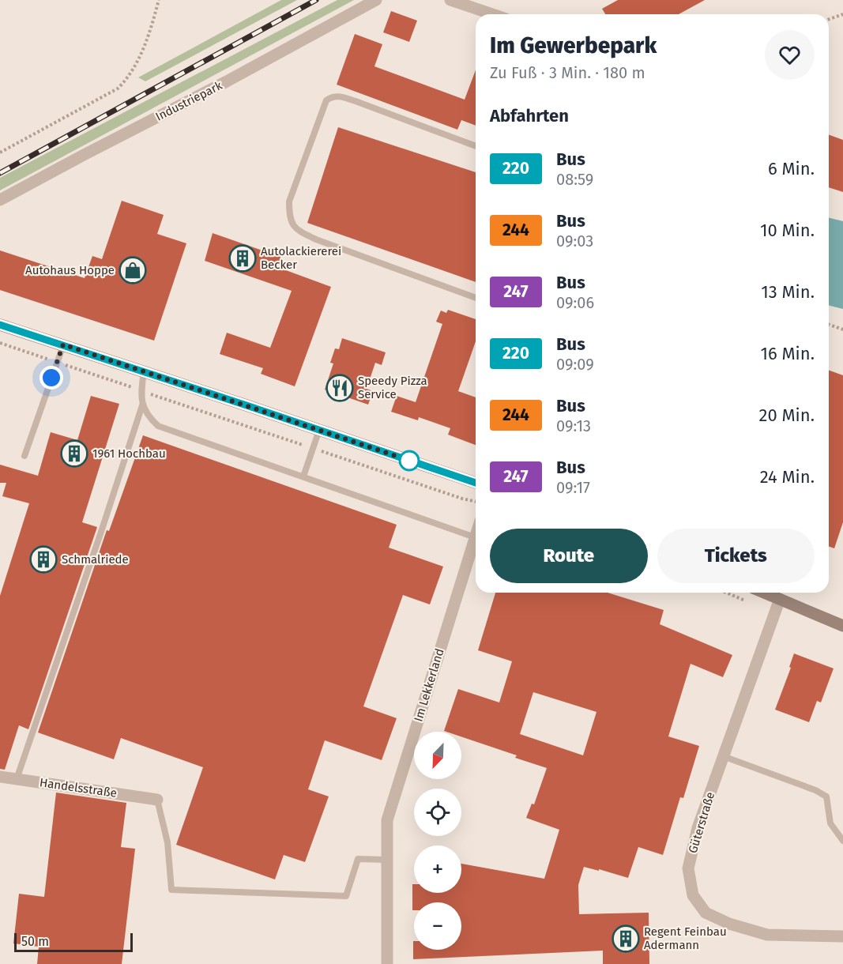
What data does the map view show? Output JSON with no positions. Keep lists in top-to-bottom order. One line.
{"streets":{"street":["Industriepark","Im Lekkerland","Handelsstraße","Güterstraße"]},"places":{"building":["Autolackiererei Becker","1961 Hochbau","Schmalriede","Regent Feinbau Adermann"],"shop":["Autohaus Hoppe"],"restaurant":["Speedy Pizza Service"]},"lines":["bus line 220"],"scale_bar":"50 m","north":"bottom left","page":{"heading":[["Im Gewerbepark","Zu Fuß · 3 Min. · 180 m"],"Abfahrten"],"list":[{"mark":"220","name":"Bus","note":"08:59","value":"6 Min."},{"mark":"244","name":"Bus","note":"09:03","value":"10 Min."},{"mark":"247","name":"Bus","note":"09:06","value":"13 Min."},{"mark":"220","name":"Bus","note":"09:09","value":"16 Min."},{"mark":"244","name":"Bus","note":"09:13","value":"20 Min."},{"mark":"247","name":"Bus","note":"09:17","value":"24 Min."}],"buttons":["Route","Tickets"],"map_buttons":["+","−"],"scale":"50 m"}}
